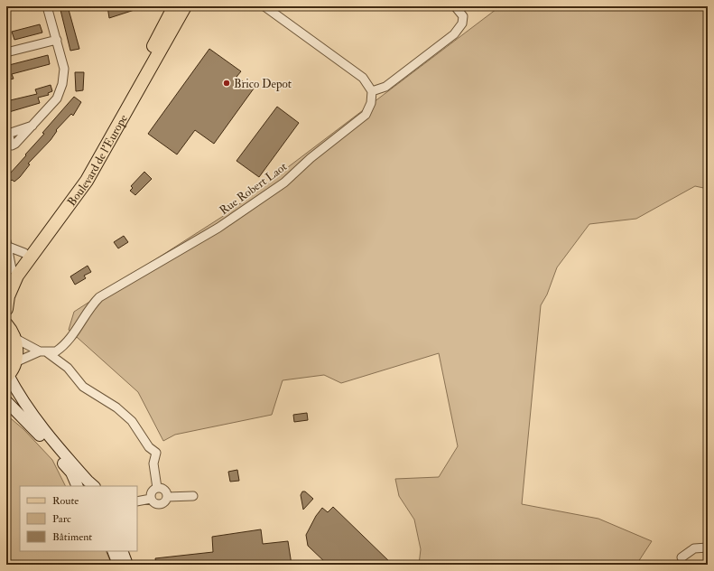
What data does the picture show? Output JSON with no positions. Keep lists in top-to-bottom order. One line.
{"streets":{"main road":["Boulevard de l'Europe"],"street":["Rue Robert Laot"]},"places":["Brico Depot"],"legend":["Route","Parc","Bâtiment"]}
